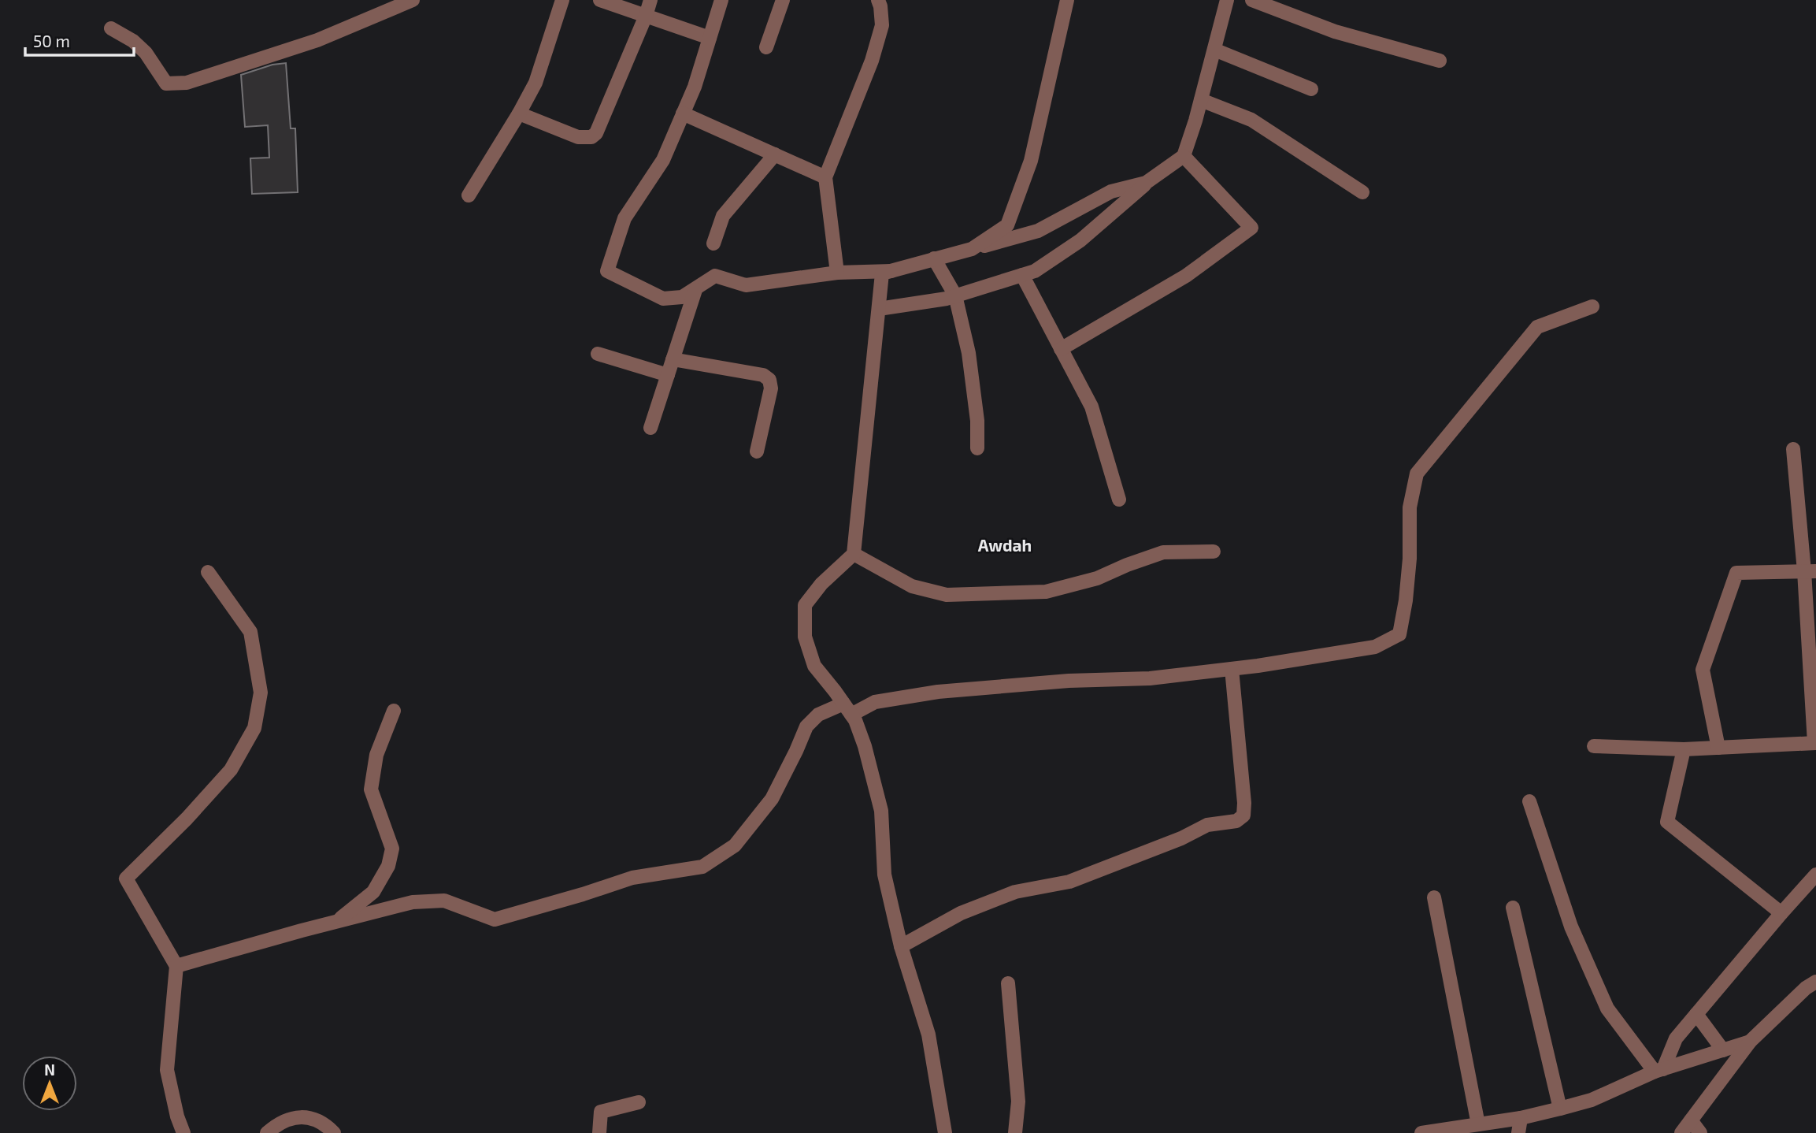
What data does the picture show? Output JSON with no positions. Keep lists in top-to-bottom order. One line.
{"districts":["Awdah"],"scale_bar":"50 m","north":"top"}
